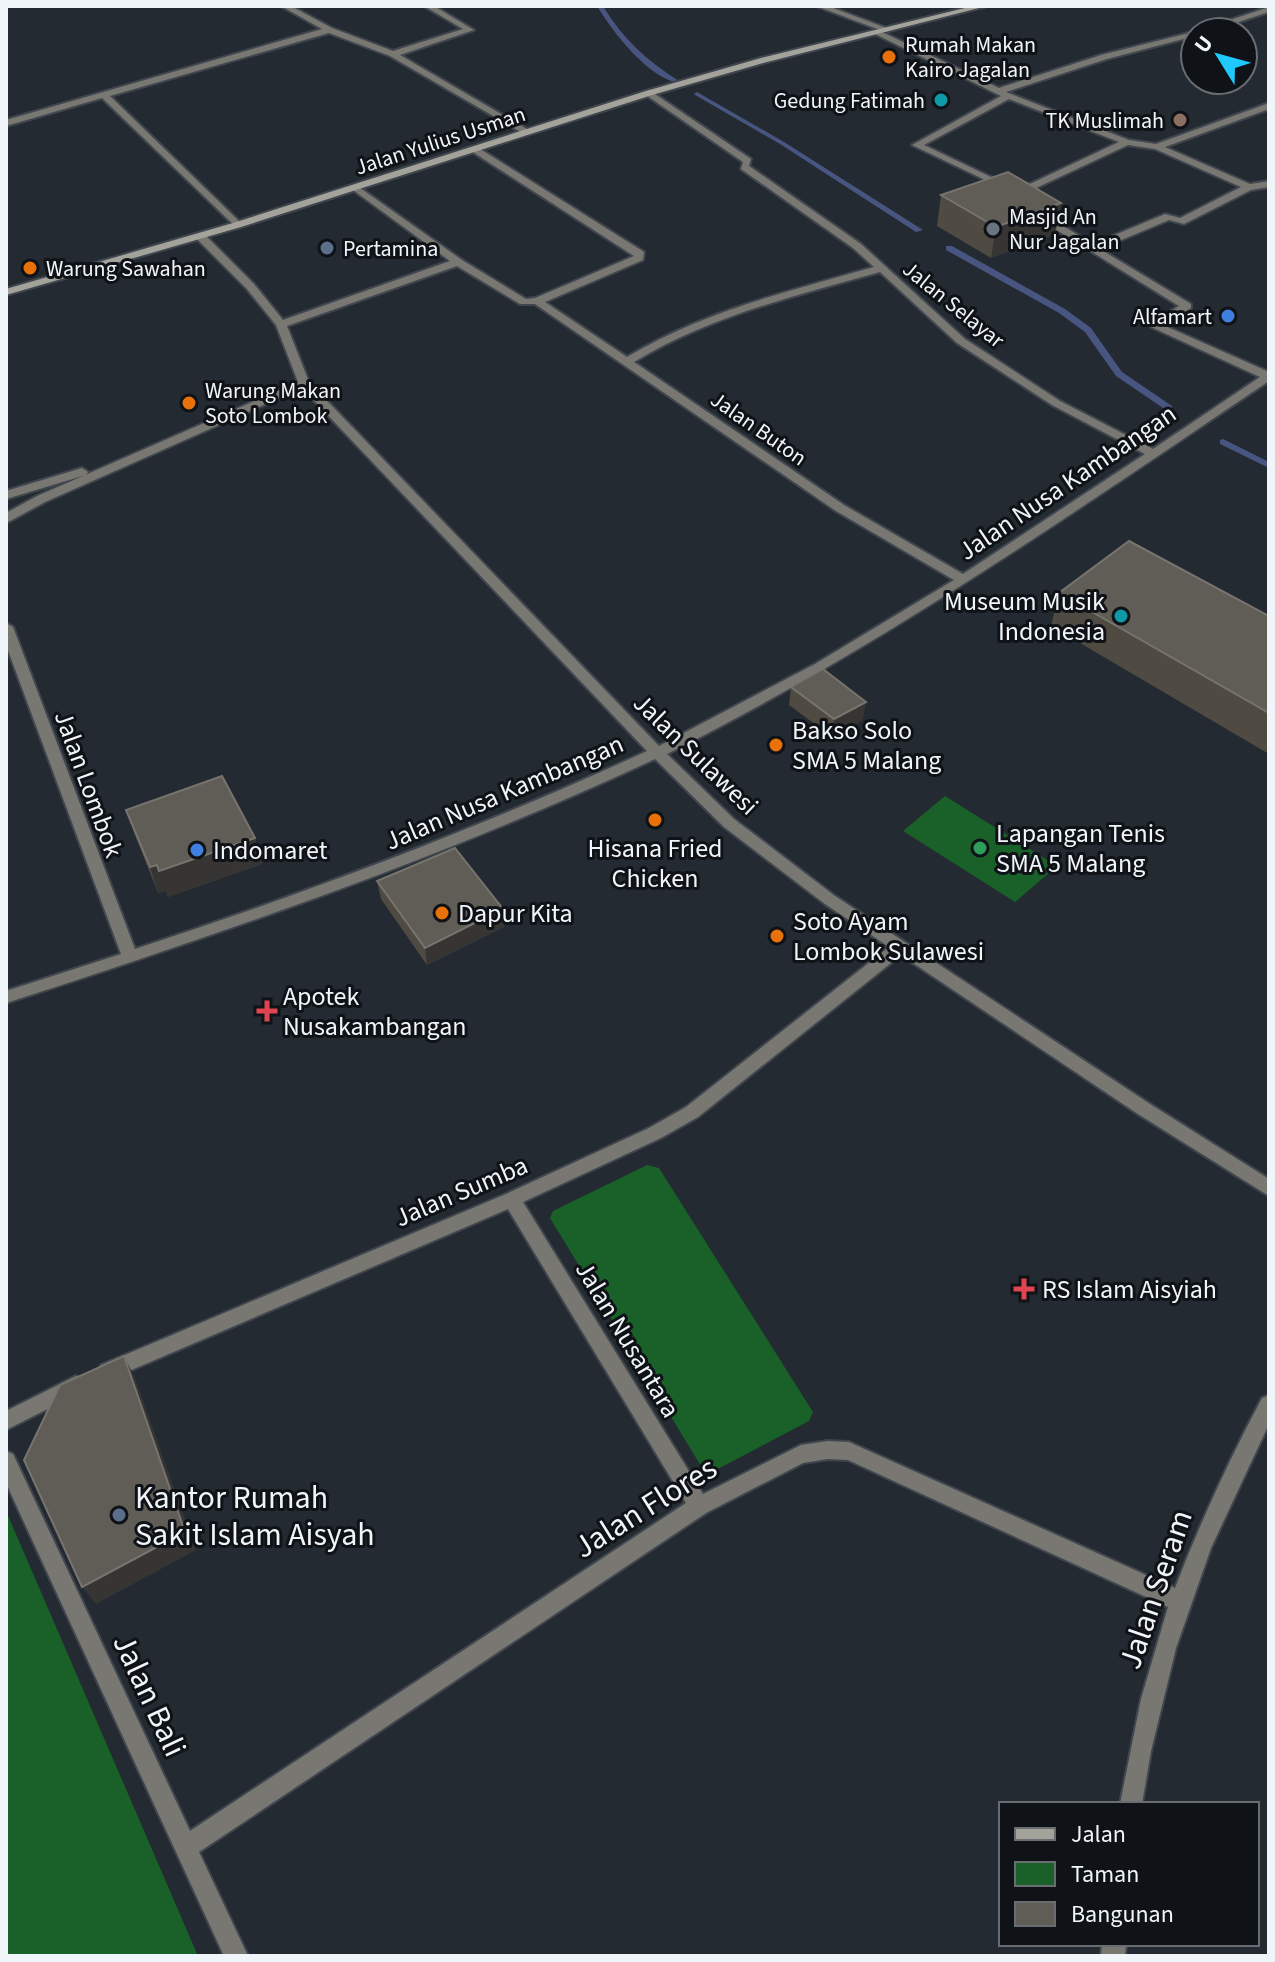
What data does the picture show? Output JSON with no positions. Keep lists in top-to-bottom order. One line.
{"streets":{"main road":["Jalan Yulius Usman"],"street":["Jalan Selayar","Jalan Buton","Jalan Nusa Kambangan","Jalan Sulawesi","Jalan Lombok","Jalan Sumba","Jalan Nusantara","Jalan Flores","Jalan Seram","Jalan Bali"]},"crossings":[["Jalan Yulius Usman","Jalan Selayar"],["Jalan Yulius Usman","Jalan Buton"],["Jalan Yulius Usman","Jalan Sulawesi"],["Jalan Selayar","Jalan Nusa Kambangan"],["Jalan Buton","Jalan Nusa Kambangan"],["Jalan Nusa Kambangan","Jalan Sulawesi"],["Jalan Nusa Kambangan","Jalan Lombok"],["Jalan Sulawesi","Jalan Sumba"],["Jalan Sumba","Jalan Nusantara"],["Jalan Nusantara","Jalan Flores"],["Jalan Flores","Jalan Seram"],["Jalan Flores","Jalan Bali"]],"places":{"other":["Rumah Makan Kairo Jagalan","Gedung Fatimah","TK Muslimah","Masjid An Nur Jagalan","Pertamina","Warung Sawahan","Alfamart","Warung Makan Soto Lombok","Museum Musik Indonesia","Bakso Solo SMA 5 Malang","Hisana Fried Chicken","Lapangan Tenis SMA 5 Malang","Indomaret","Dapur Kita","Soto Ayam Lombok Sulawesi","Kantor Rumah Sakit Islam Aisyah"],"health":["Apotek Nusakambangan","RS Islam Aisyiah"]},"legend":["Jalan","Taman","Bangunan"],"north":"top left"}
